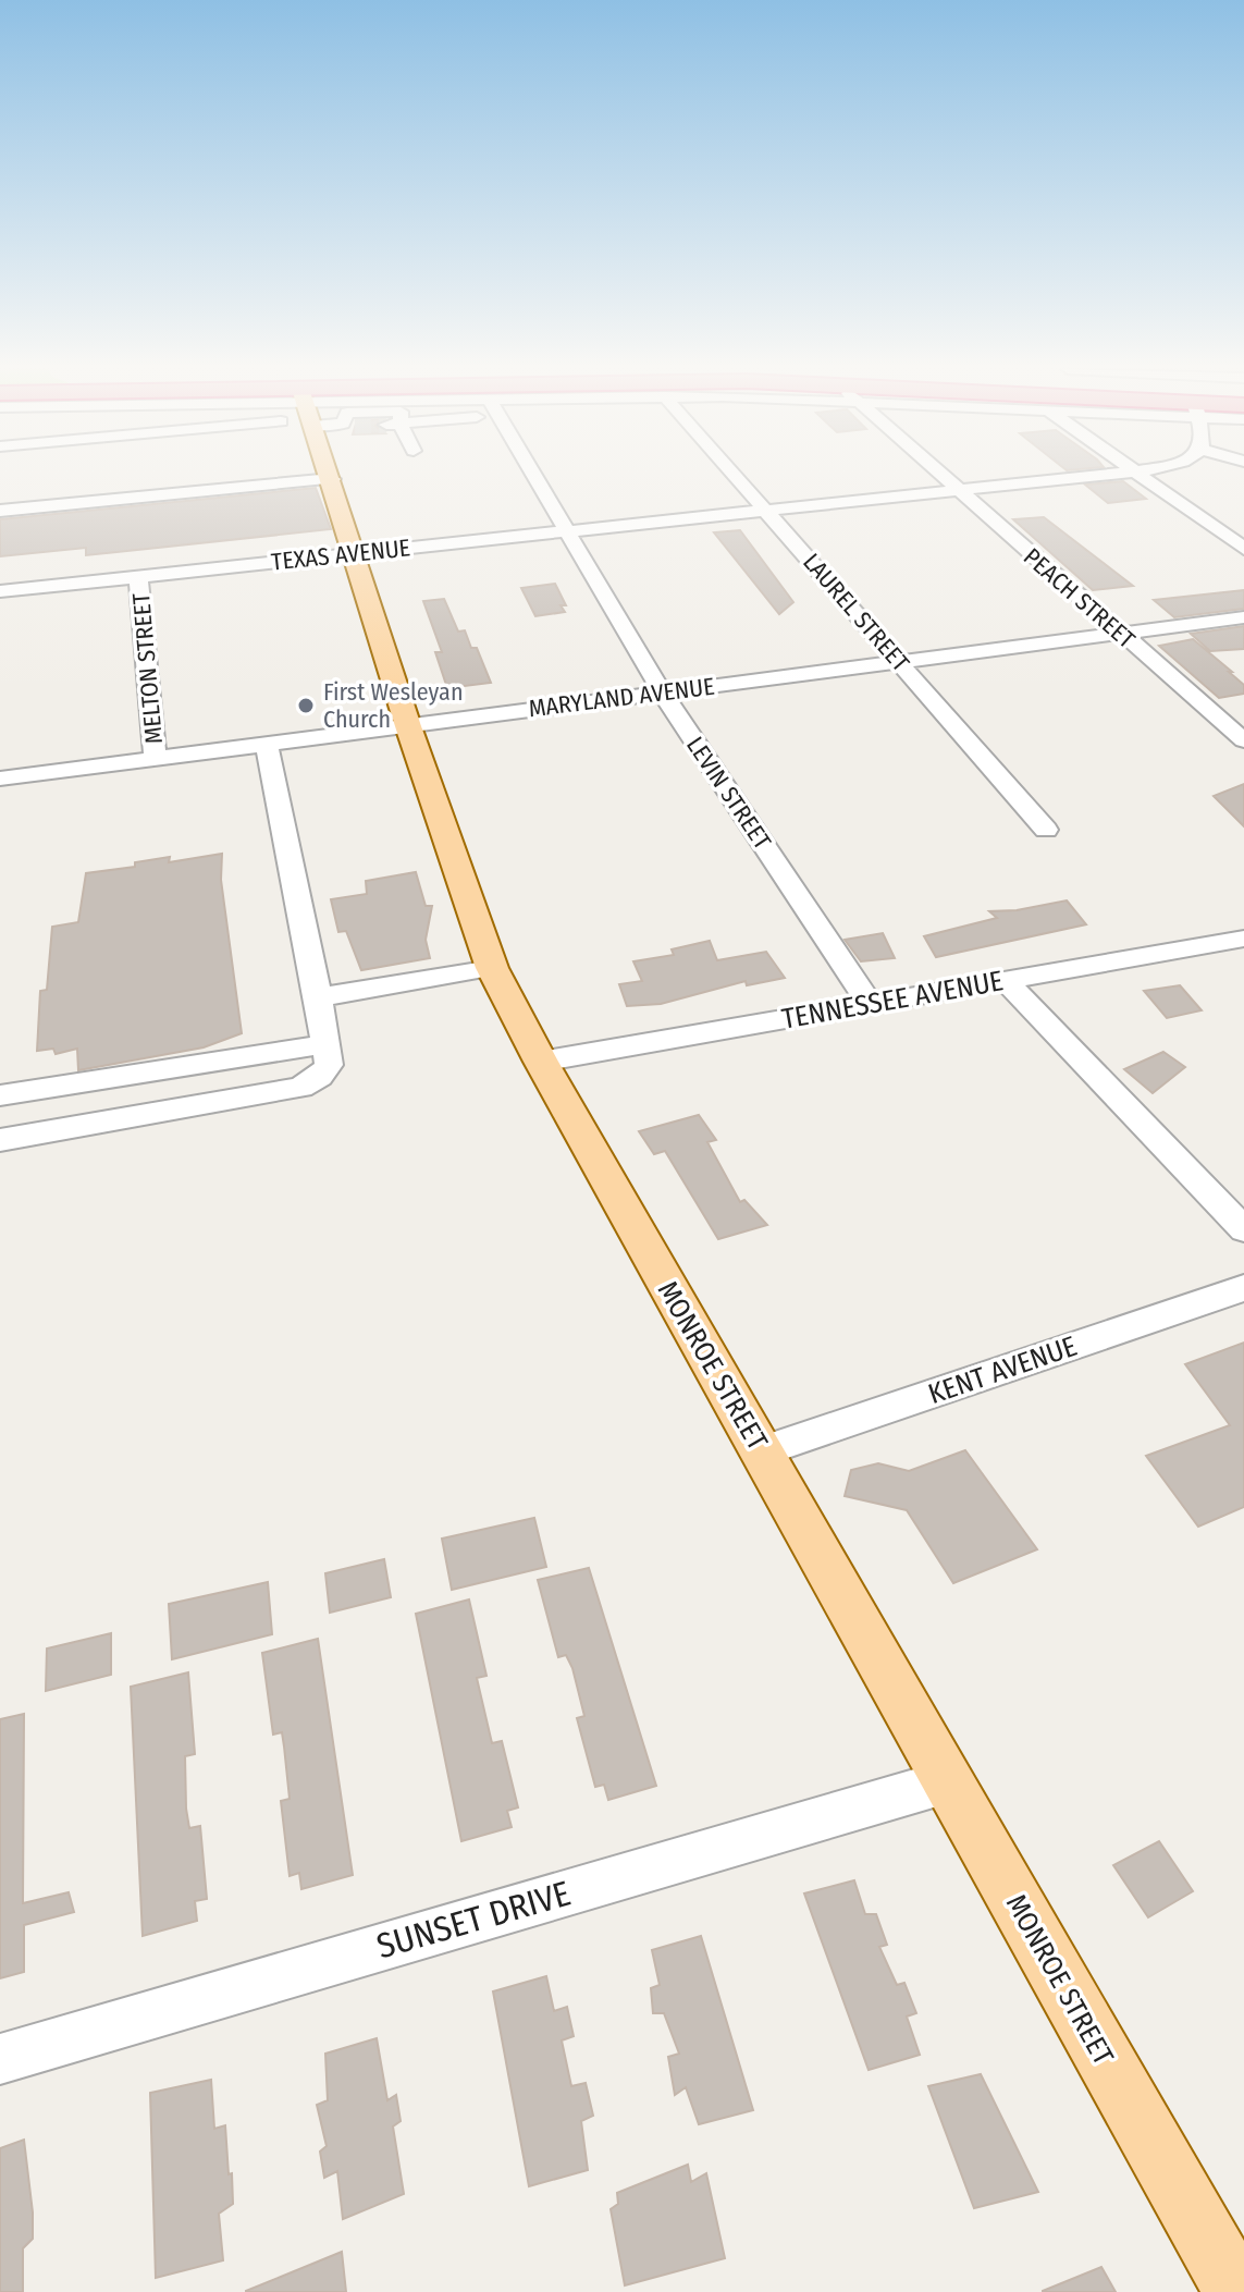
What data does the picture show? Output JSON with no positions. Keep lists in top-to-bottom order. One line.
{"streets":{"main road":["MONROE STREET"],"street":["TEXAS AVENUE","PEACH STREET","LAUREL STREET","MELTON STREET","MARYLAND AVENUE","LEVIN STREET","TENNESSEE AVENUE","KENT AVENUE","SUNSET DRIVE"]},"crossings":[["TEXAS AVENUE","PEACH STREET"],["TEXAS AVENUE","LAUREL STREET"],["TEXAS AVENUE","MELTON STREET"],["TEXAS AVENUE","LEVIN STREET"],["TEXAS AVENUE","MONROE STREET"],["PEACH STREET","MARYLAND AVENUE"],["LAUREL STREET","MARYLAND AVENUE"],["MELTON STREET","MARYLAND AVENUE"],["MARYLAND AVENUE","LEVIN STREET"],["MARYLAND AVENUE","MONROE STREET"],["LEVIN STREET","TENNESSEE AVENUE"],["TENNESSEE AVENUE","MONROE STREET"],["MONROE STREET","KENT AVENUE"],["MONROE STREET","SUNSET DRIVE"]],"places":["First Wesleyan Church"]}
